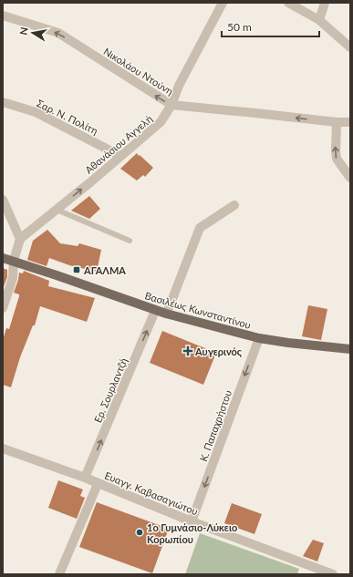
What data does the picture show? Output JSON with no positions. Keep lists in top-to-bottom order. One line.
{"streets":{"main road":["Βασιλέως Κωνσταντίνου"],"street":["Νικολάου Ντούνη","Σαρ. Ν. Πολίτη","Αθανάσιου Αγγελή","Ερ. Σουρλαντζή","Κ. Παπαχρήστου","Ευαγγ. Καβασαγιώτου"]},"crossings":[["Νικολάου Ντούνη","Αθανάσιου Αγγελή"],["Σαρ. Ν. Πολίτη","Αθανάσιου Αγγελή"],["Βασιλέως Κωνσταντίνου","Ερ. Σουρλαντζή"],["Βασιλέως Κωνσταντίνου","Κ. Παπαχρήστου"],["Ερ. Σουρλαντζή","Ευαγγ. Καβασαγιώτου"],["Κ. Παπαχρήστου","Ευαγγ. Καβασαγιώτου"]],"one_way":["Νικολάου Ντούνη","Ερ. Σουρλαντζή","Κ. Παπαχρήστου"],"places":{"transit":["ΑΓΑΛΜΑ"],"health":["Αυγερινός"],"other":["1ο Γυμνάσιο-Λύκειο Κορωπίου"]},"scale_bar":"50 m","north":"left"}
